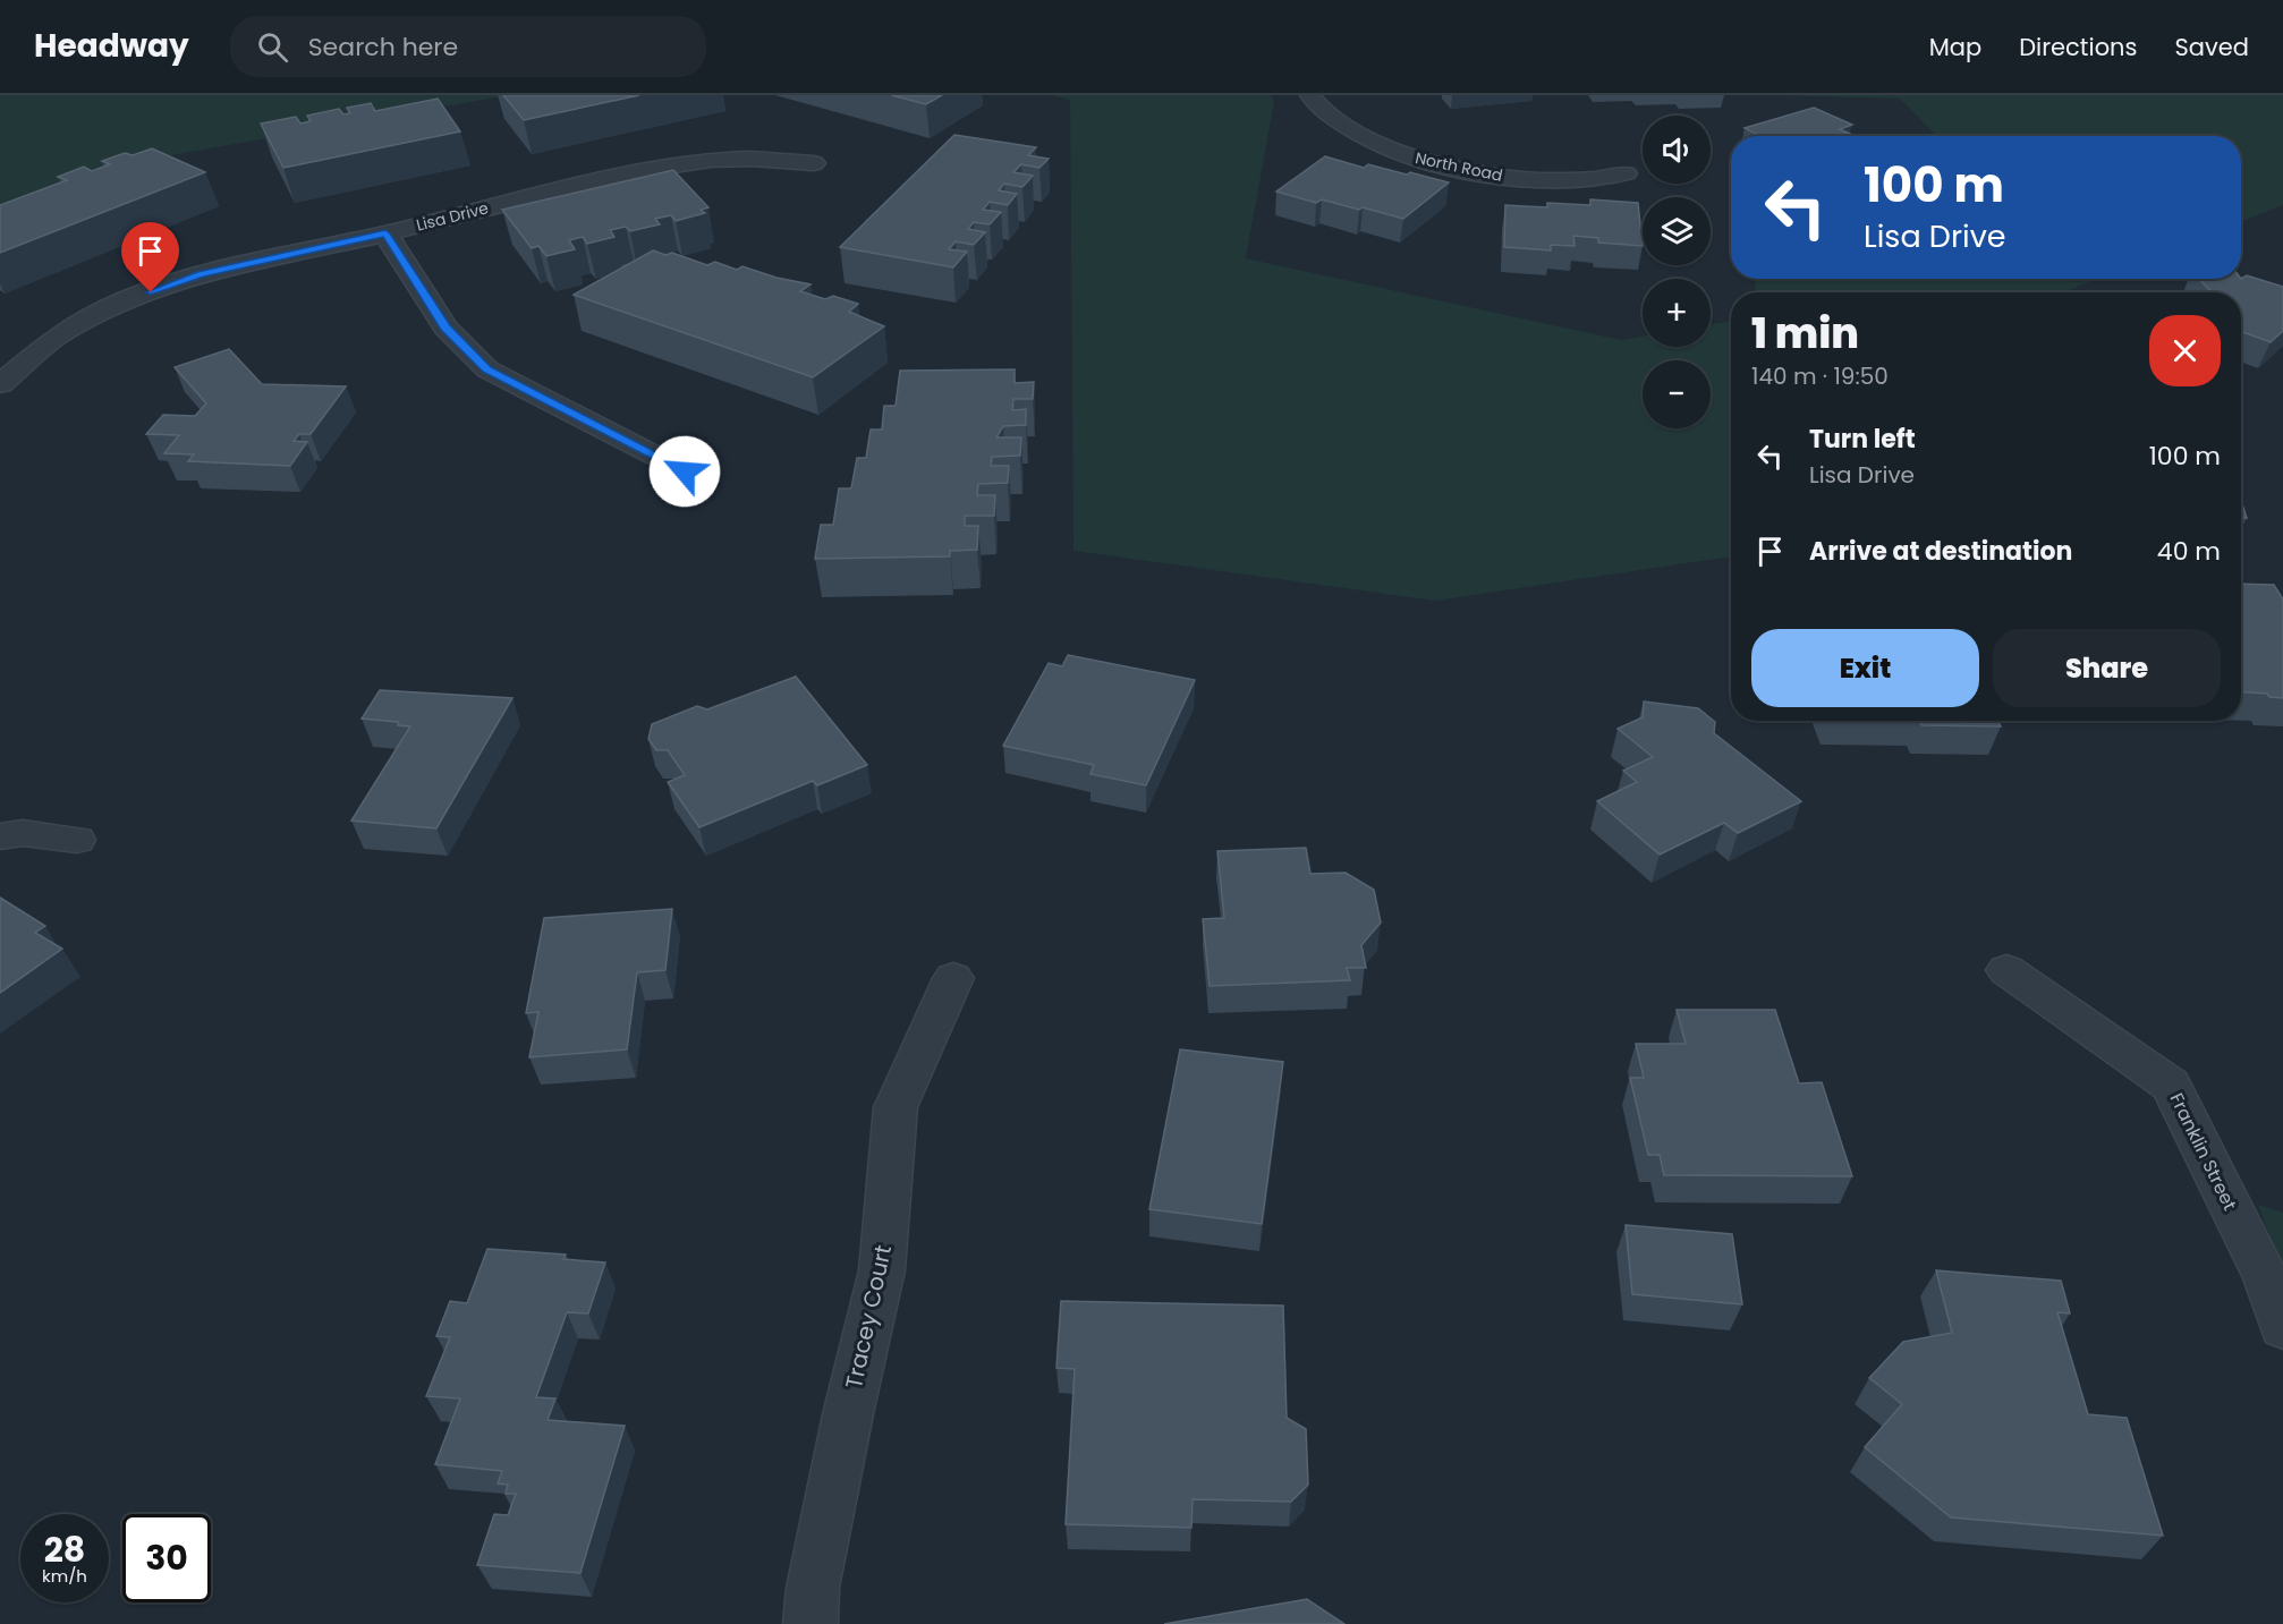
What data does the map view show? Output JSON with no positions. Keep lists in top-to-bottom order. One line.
{"streets":{"street":["North Road","Lisa Drive","Franklin Street","Tracey Court"]},"page":{"header":"Headway","search":"Search here","nav":["Map","Directions","Saved"],"map_buttons":["+","−"],"turn":["100 m","Lisa Drive"],"heading":["1 min","140 m · 19:50"],"list":[{"name":"Turn left","note":"Lisa Drive","value":"100 m"},{"name":"Arrive at destination","value":"40 m"}],"buttons":["Exit","Share"],"speed":"28 km/h","limit":"30"}}
